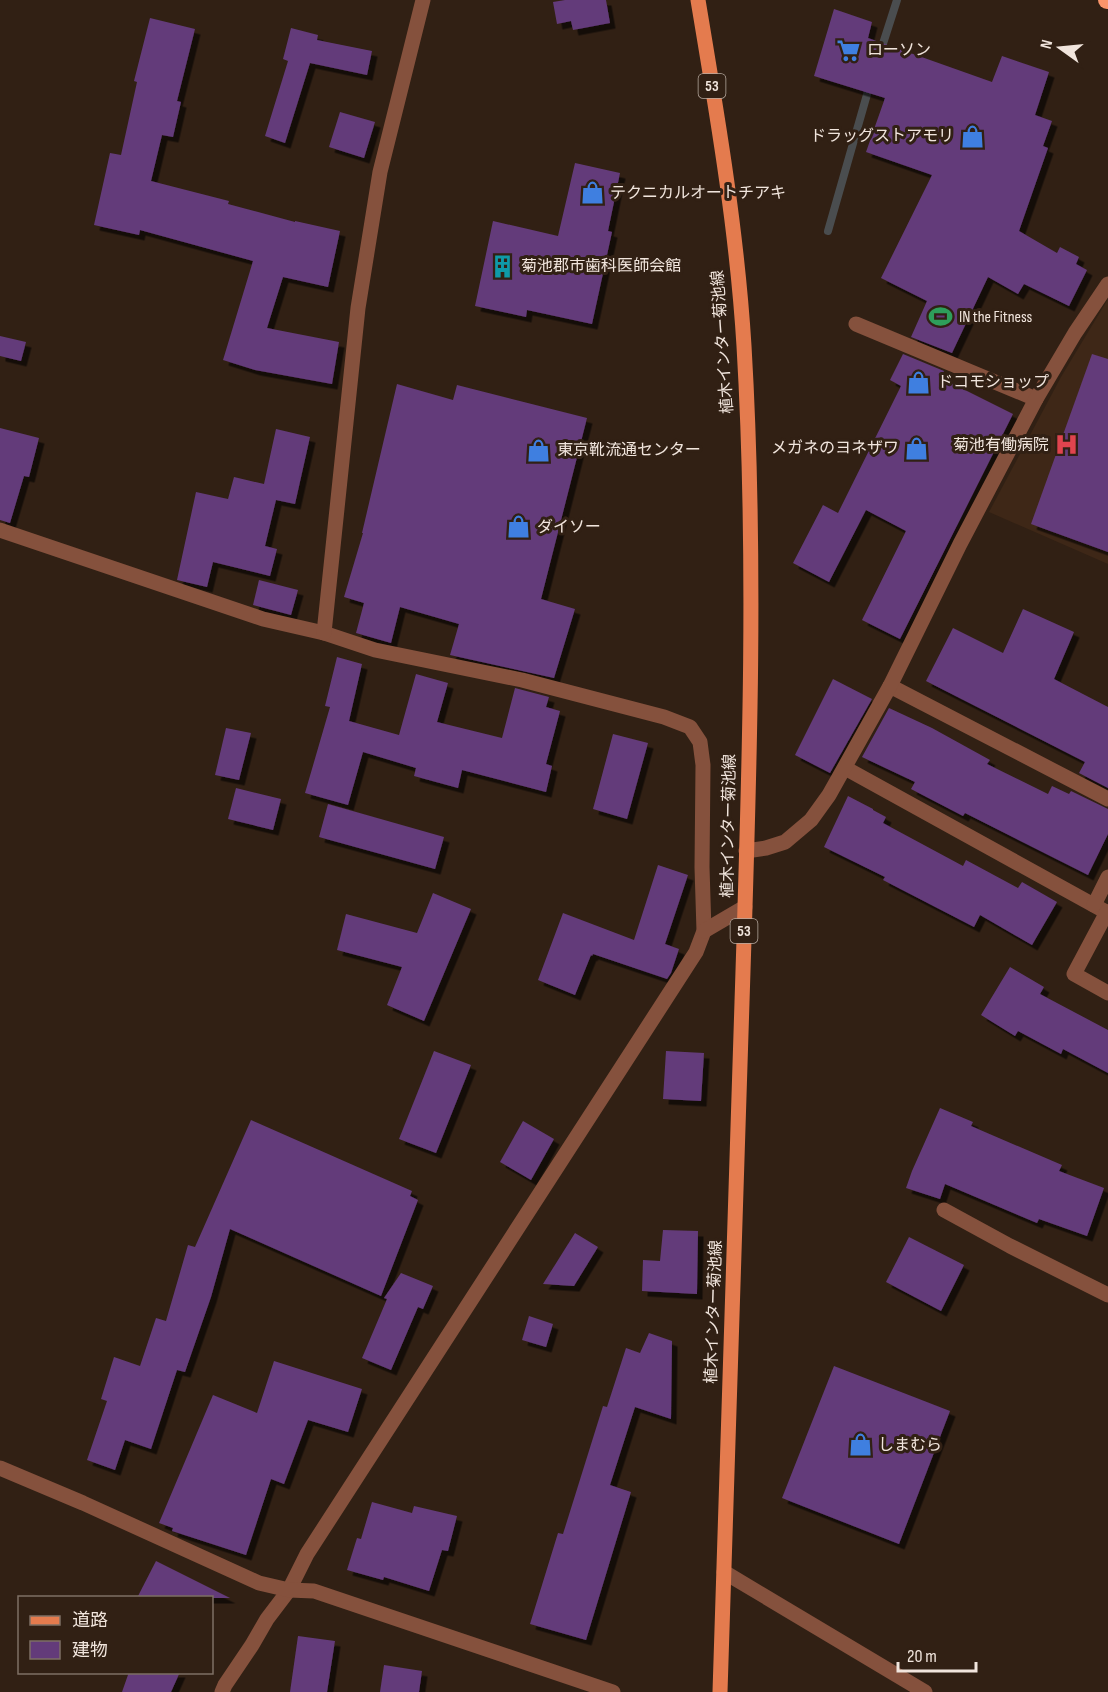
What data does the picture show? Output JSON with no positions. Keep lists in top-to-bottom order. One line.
{"streets":{"main road":["53","植木インター菊池線"]},"places":{"supermarket":["ローソン"],"shop":["ドラッグストアモリ","テクニカルオートチアキ","ドコモショップ","メガネのヨネザワ","東京靴流通センター","ダイソー","しまむら"],"building":["菊池郡市歯科医師会館"],"sports":["IN the Fitness"],"hospital":["菊池有働病院"]},"legend":["道路","建物"],"scale_bar":"20 m","north":"left"}
